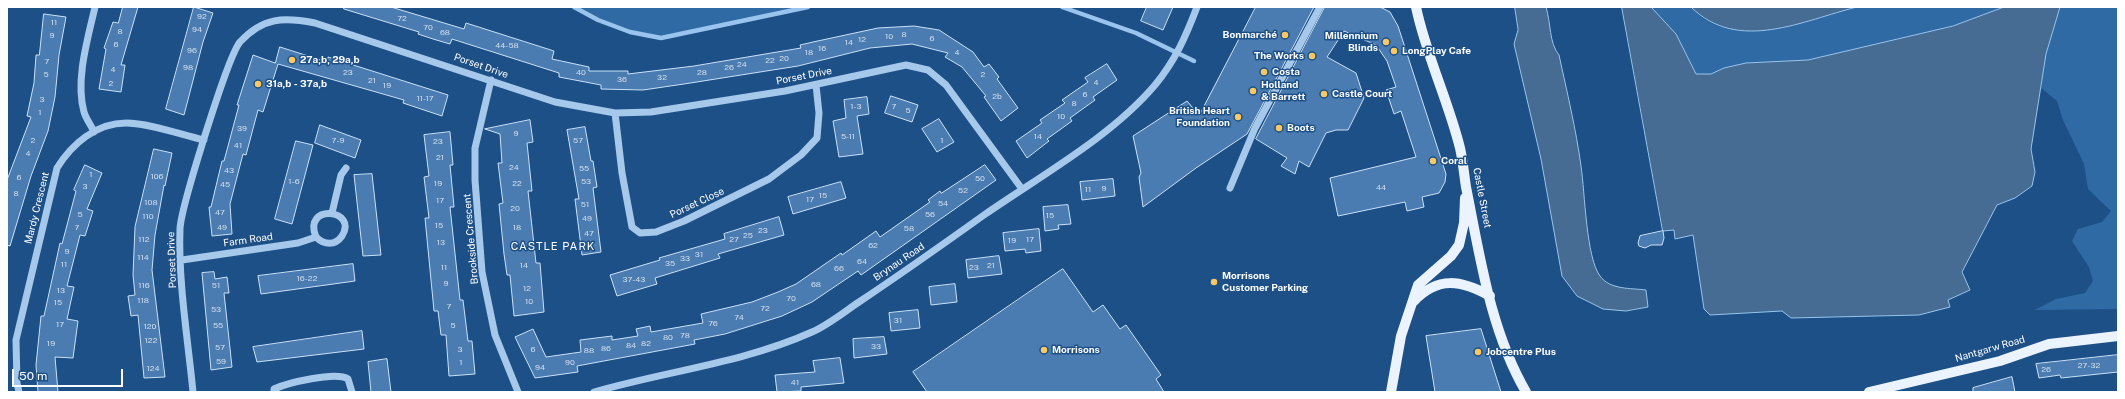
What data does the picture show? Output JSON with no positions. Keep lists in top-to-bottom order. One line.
{"streets":{"main road":["Castle Street","Nantgarw Road"],"street":["Porset Drive","Porset Close","Mardy Crescent","Brookside Crescent","Farm Road","Brynau Road"]},"crossings":[["Porset Drive","Porset Close"],["Porset Drive","Mardy Crescent"],["Porset Drive","Brookside Crescent"],["Porset Drive","Farm Road"],["Porset Drive","Brynau Road"]],"districts":["CASTLE PARK"],"places":["Bonmarché","Millennium Blinds","LongPlay Cafe","The Works","27a,b, 29a,b","Costa","31a,b - 37a,b","Holland & Barrett","Castle Court","British Heart Foundation","Boots","Coral","Morrisons Customer Parking","Morrisons","Jobcentre Plus"],"house_numbers":["92","72","11","70","94","8","68","8","9","10","6","12","14","6","44-58","16","96","18","4","20","22","7","24","98","26","4","23","40","28","5","2","32","36","21","4","2","19","6","2b","11-17","3","8","1-3","7","5","1","10","39","9","5-11","14","2","7-9","57","1","23","41","4","21","24","55","43","1","106","6","50","1-6","53","19","22","45","3","44","9","11","52","8","15","17","17","108","54","51","20","47","5","56","15","110","49","15","7","49","18","58","23","47","25","112","27","17","19","13","62","9","31","114","33","64","35","11","14","21","11","23","66","16-22","37-43","9","68","116","51","12","13","70","118","10","15","7","72","53","74","31","76","17","55","5","120","78","80","122","19","82","84","33","57","86","3","6","88","59","1","90","27-32","94","124","26","41"],"scale_bar":"50 m"}
